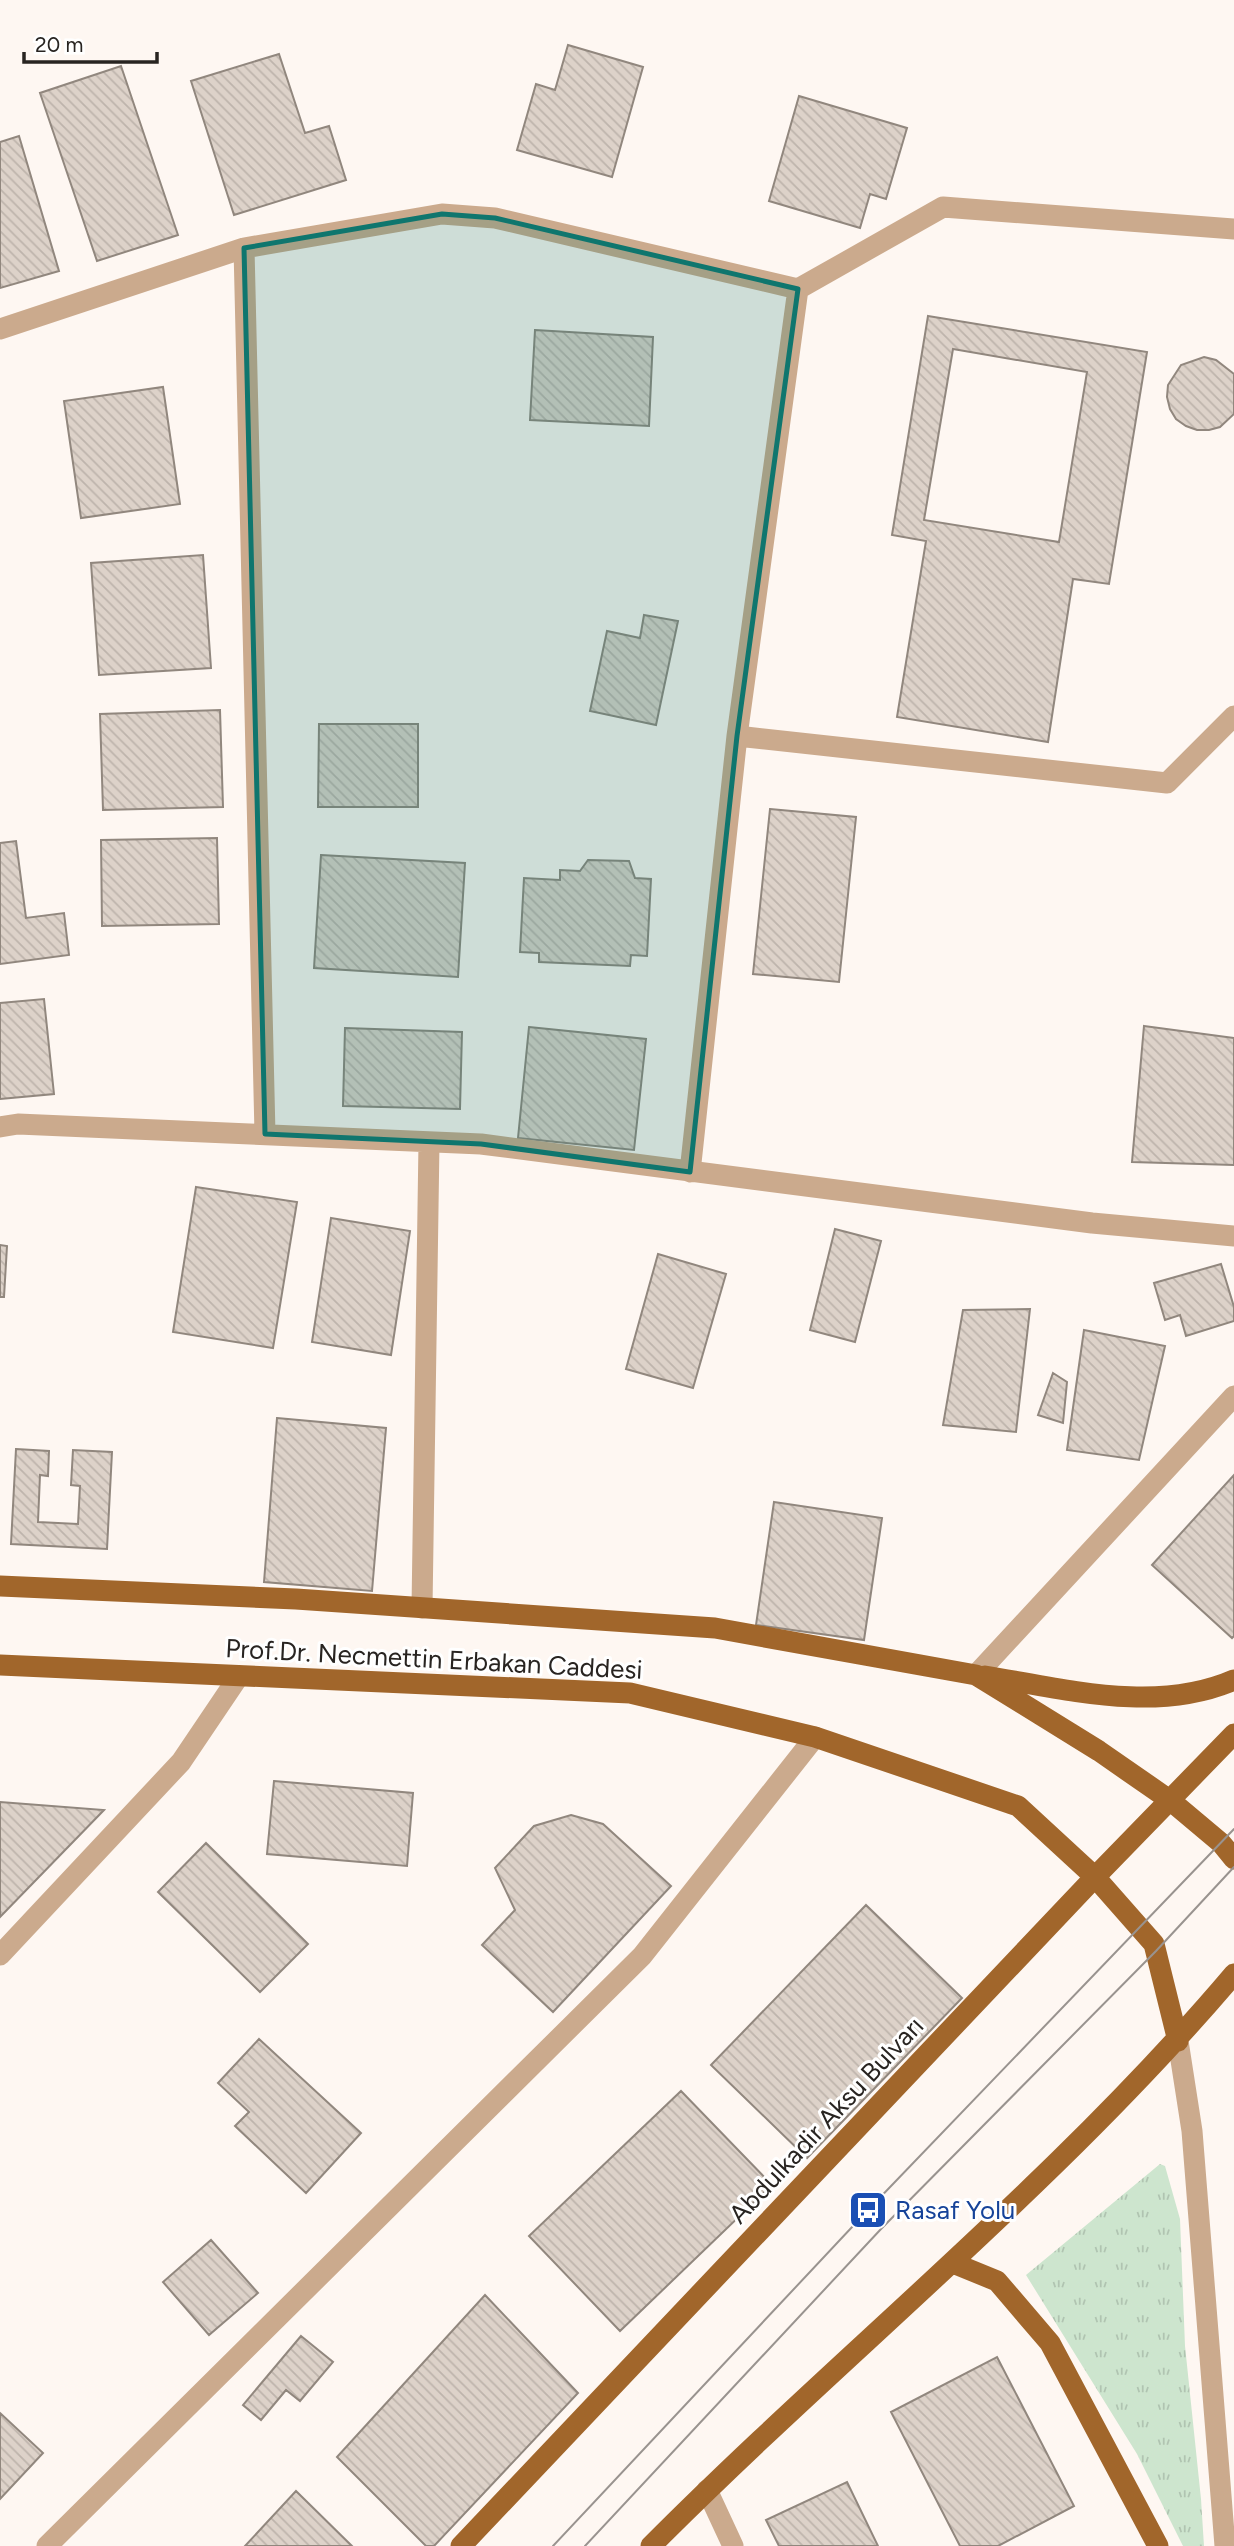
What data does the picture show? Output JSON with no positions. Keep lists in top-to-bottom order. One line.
{"streets":{"main road":["Prof.Dr. Necmettin Erbakan Caddesi","Abdulkadir Aksu Bulvarı"]},"crossings":[["Prof.Dr. Necmettin Erbakan Caddesi","Abdulkadir Aksu Bulvarı"]],"places":{"bus stop":["Rasaf Yolu"]},"scale_bar":"20 m"}
